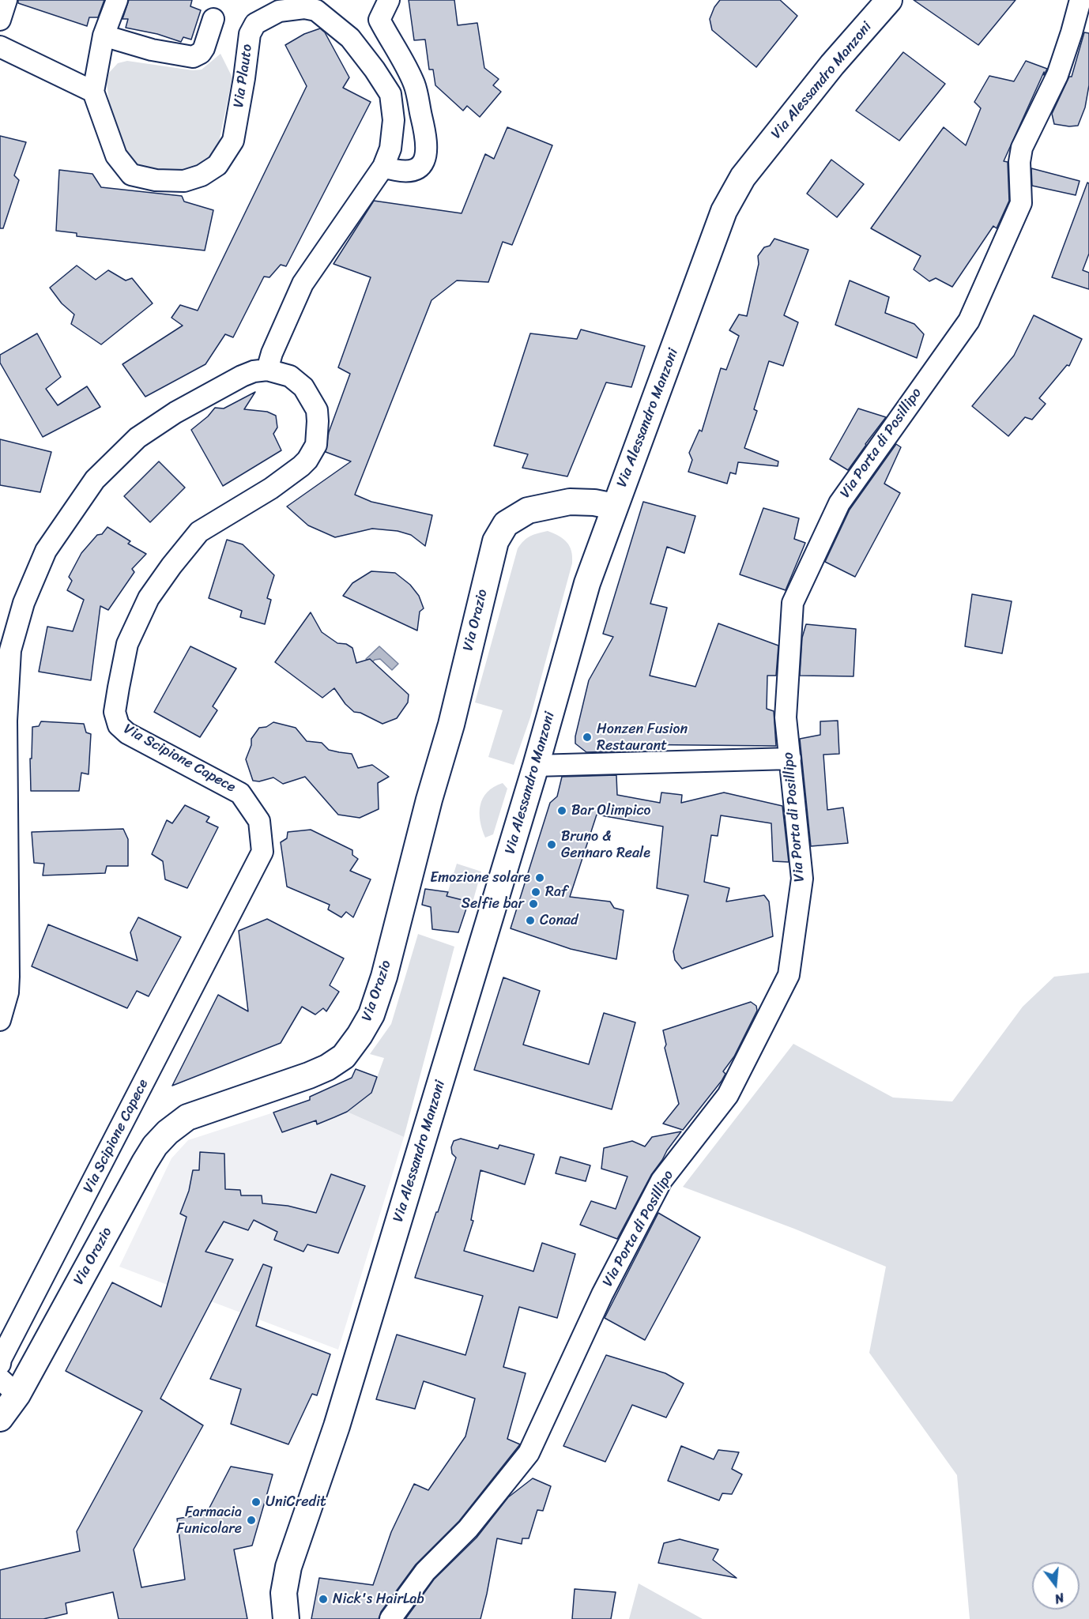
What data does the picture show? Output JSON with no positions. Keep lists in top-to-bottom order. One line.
{"streets":{"street":["Via Plauto","Via Alessandro Manzoni","Via Porta di Posillipo","Via Orazio","Via Scipione Capece"]},"crossings":[["Via Plauto","Via Scipione Capece"],["Via Alessandro Manzoni","Via Orazio"]],"places":["Honzen Fusion Restaurant","Bar Olimpico","Bruno & Gennaro Reale","Emozione solare","Raf","Selfie bar","Conad","UniCredit","Farmacia Funicolare","Nick's HairLab"],"north":"bottom"}
